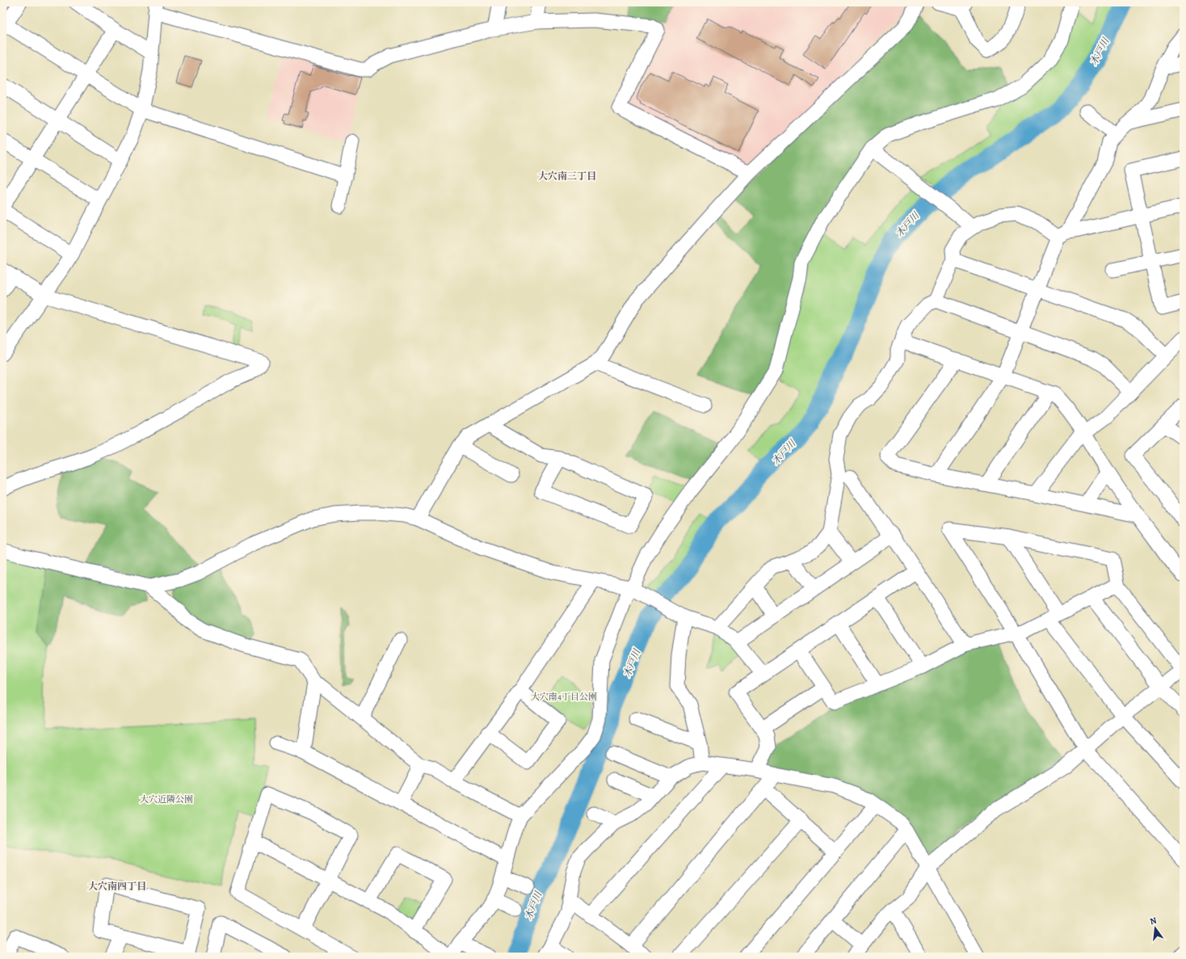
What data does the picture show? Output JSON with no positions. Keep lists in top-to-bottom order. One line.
{"districts":["大穴南三丁目","大穴南四丁目"],"water":["木戸川"],"parks":["大穴南4丁目公園","大穴近隣公園"],"north":"top"}
